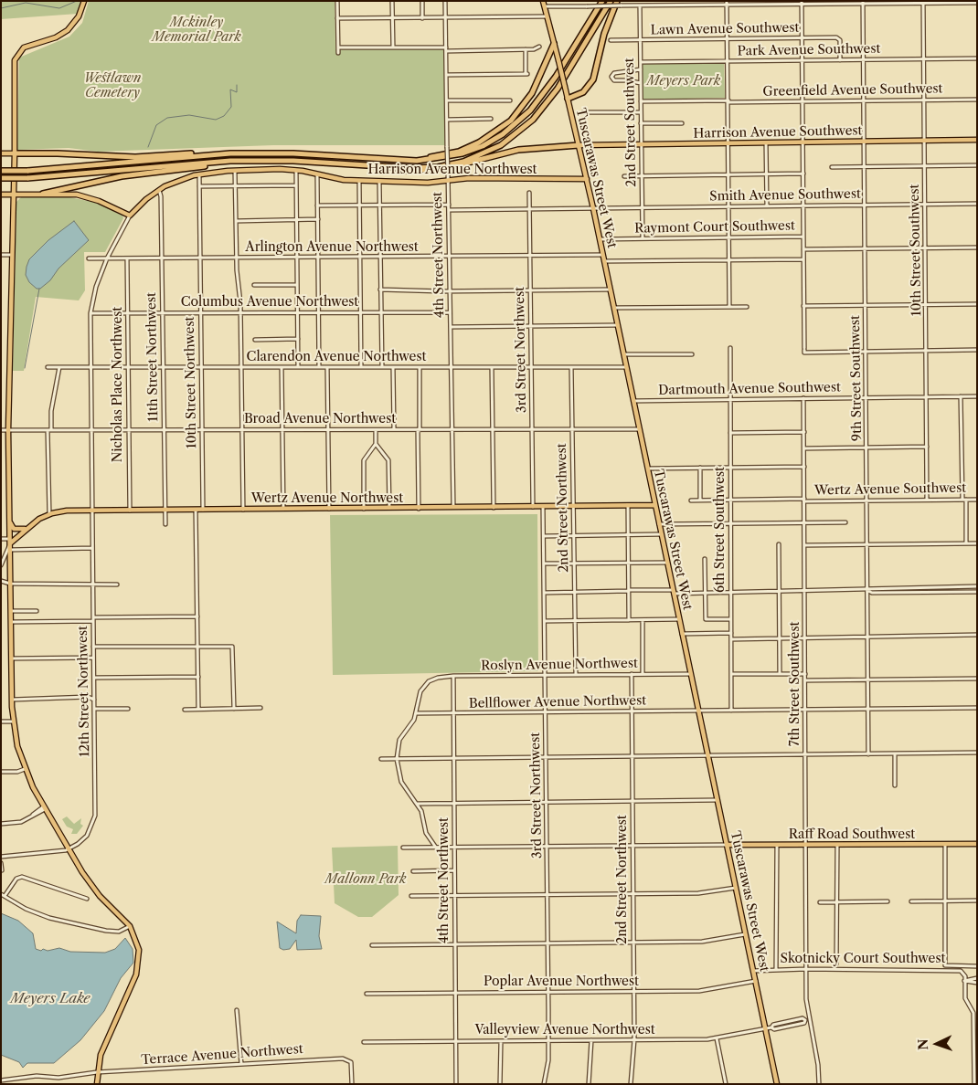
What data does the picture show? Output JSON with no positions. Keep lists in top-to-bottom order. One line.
{"streets":{"main road":["Harrison Avenue Southwest","Harrison Avenue Northwest","Tuscarawas Street West","Wertz Avenue Northwest","Raff Road Southwest"],"street":["Lawn Avenue Southwest","Park Avenue Southwest","Greenfield Avenue Southwest","2nd Street Southwest","Smith Avenue Southwest","Raymont Court Southwest","Arlington Avenue Northwest","10th Street Southwest","4th Street Northwest","Columbus Avenue Northwest","3rd Street Northwest","11th Street Northwest","Clarendon Avenue Northwest","9th Street Southwest","10th Street Northwest","Nicholas Place Northwest","Dartmouth Avenue Southwest","Broad Avenue Northwest","Wertz Avenue Southwest","2nd Street Northwest","6th Street Southwest","Roslyn Avenue Northwest","7th Street Southwest","12th Street Northwest","Bellflower Avenue Northwest","Skotnicky Court Southwest","Poplar Avenue Northwest","Valleyview Avenue Northwest","Terrace Avenue Northwest"]},"crossings":[["Lawn Avenue Southwest","Park Avenue Southwest"],["Lawn Avenue Southwest","2nd Street Southwest"],["Park Avenue Southwest","2nd Street Southwest"],["Park Avenue Southwest","10th Street Southwest"],["Park Avenue Southwest","9th Street Southwest"],["Greenfield Avenue Southwest","2nd Street Southwest"],["Greenfield Avenue Southwest","10th Street Southwest"],["Greenfield Avenue Southwest","9th Street Southwest"],["2nd Street Southwest","Harrison Avenue Southwest"],["2nd Street Southwest","Smith Avenue Southwest"],["2nd Street Southwest","Raymont Court Southwest"],["Harrison Avenue Southwest","Tuscarawas Street West"],["Harrison Avenue Southwest","10th Street Southwest"],["Harrison Avenue Southwest","9th Street Southwest"],["Harrison Avenue Northwest","Tuscarawas Street West"],["Harrison Avenue Northwest","4th Street Northwest"],["Harrison Avenue Northwest","11th Street Northwest"],["Harrison Avenue Northwest","10th Street Northwest"],["Harrison Avenue Northwest","12th Street Northwest"],["Tuscarawas Street West","Smith Avenue Southwest"],["Tuscarawas Street West","Raymont Court Southwest"],["Tuscarawas Street West","Arlington Avenue Northwest"],["Tuscarawas Street West","Clarendon Avenue Northwest"],["Tuscarawas Street West","Dartmouth Avenue Southwest"],["Tuscarawas Street West","Broad Avenue Northwest"],["Tuscarawas Street West","Wertz Avenue Northwest"],["Tuscarawas Street West","Roslyn Avenue Northwest"],["Tuscarawas Street West","Bellflower Avenue Northwest"],["Tuscarawas Street West","Raff Road Southwest"],["Tuscarawas Street West","Skotnicky Court Southwest"],["Tuscarawas Street West","Poplar Avenue Northwest"],["Tuscarawas Street West","Valleyview Avenue Northwest"],["Smith Avenue Southwest","10th Street Southwest"],["Smith Avenue Southwest","4th Street Northwest"],["Smith Avenue Southwest","3rd Street Northwest"],["Smith Avenue Southwest","9th Street Southwest"],["Arlington Avenue Northwest","4th Street Northwest"],["Arlington Avenue Northwest","3rd Street Northwest"],["Arlington Avenue Northwest","11th Street Northwest"],["Arlington Avenue Northwest","10th Street Northwest"],["Arlington Avenue Northwest","Nicholas Place Northwest"],["Arlington Avenue Northwest","12th Street Northwest"],["10th Street Southwest","Dartmouth Avenue Southwest"],["10th Street Southwest","Wertz Avenue Southwest"],["4th Street Northwest","Columbus Avenue Northwest"],["4th Street Northwest","Clarendon Avenue Northwest"],["4th Street Northwest","Broad Avenue Northwest"],["4th Street Northwest","Wertz Avenue Northwest"],["4th Street Northwest","Roslyn Avenue Northwest"],["4th Street Northwest","Bellflower Avenue Northwest"],["4th Street Northwest","Poplar Avenue Northwest"],["4th Street Northwest","Valleyview Avenue Northwest"],["Columbus Avenue Northwest","11th Street Northwest"],["Columbus Avenue Northwest","10th Street Northwest"],["Columbus Avenue Northwest","Nicholas Place Northwest"],["Columbus Avenue Northwest","12th Street Northwest"],["3rd Street Northwest","Clarendon Avenue Northwest"],["3rd Street Northwest","Broad Avenue Northwest"],["3rd Street Northwest","Wertz Avenue Northwest"],["3rd Street Northwest","Roslyn Avenue Northwest"],["3rd Street Northwest","Bellflower Avenue Northwest"],["3rd Street Northwest","Poplar Avenue Northwest"],["3rd Street Northwest","Valleyview Avenue Northwest"],["11th Street Northwest","Clarendon Avenue Northwest"],["11th Street Northwest","Broad Avenue Northwest"],["11th Street Northwest","Wertz Avenue Northwest"],["Clarendon Avenue Northwest","10th Street Northwest"],["Clarendon Avenue Northwest","Nicholas Place Northwest"],["Clarendon Avenue Northwest","2nd Street Northwest"],["Clarendon Avenue Northwest","12th Street Northwest"],["9th Street Southwest","Dartmouth Avenue Southwest"],["9th Street Southwest","Wertz Avenue Southwest"],["9th Street Southwest","Bellflower Avenue Northwest"],["10th Street Northwest","Broad Avenue Northwest"],["10th Street Northwest","Wertz Avenue Northwest"],["Nicholas Place Northwest","Broad Avenue Northwest"],["Nicholas Place Northwest","Wertz Avenue Northwest"],["Dartmouth Avenue Southwest","6th Street Southwest"],["Dartmouth Avenue Southwest","7th Street Southwest"],["Broad Avenue Northwest","2nd Street Northwest"],["Broad Avenue Northwest","12th Street Northwest"],["Wertz Avenue Southwest","6th Street Southwest"],["Wertz Avenue Southwest","7th Street Southwest"],["Wertz Avenue Northwest","2nd Street Northwest"],["Wertz Avenue Northwest","12th Street Northwest"],["2nd Street Northwest","Roslyn Avenue Northwest"],["2nd Street Northwest","Bellflower Avenue Northwest"],["2nd Street Northwest","Poplar Avenue Northwest"],["2nd Street Northwest","Valleyview Avenue Northwest"],["6th Street Southwest","Bellflower Avenue Northwest"],["Roslyn Avenue Northwest","Bellflower Avenue Northwest"],["7th Street Southwest","Bellflower Avenue Northwest"],["7th Street Southwest","Raff Road Southwest"],["7th Street Southwest","Skotnicky Court Southwest"],["7th Street Southwest","Valleyview Avenue Northwest"]],"water":["Meyers Lake"],"parks":["Mckinley Memorial Park","Westlawn Cemetery","Meyers Park","Mallonn Park"],"north":"left"}
